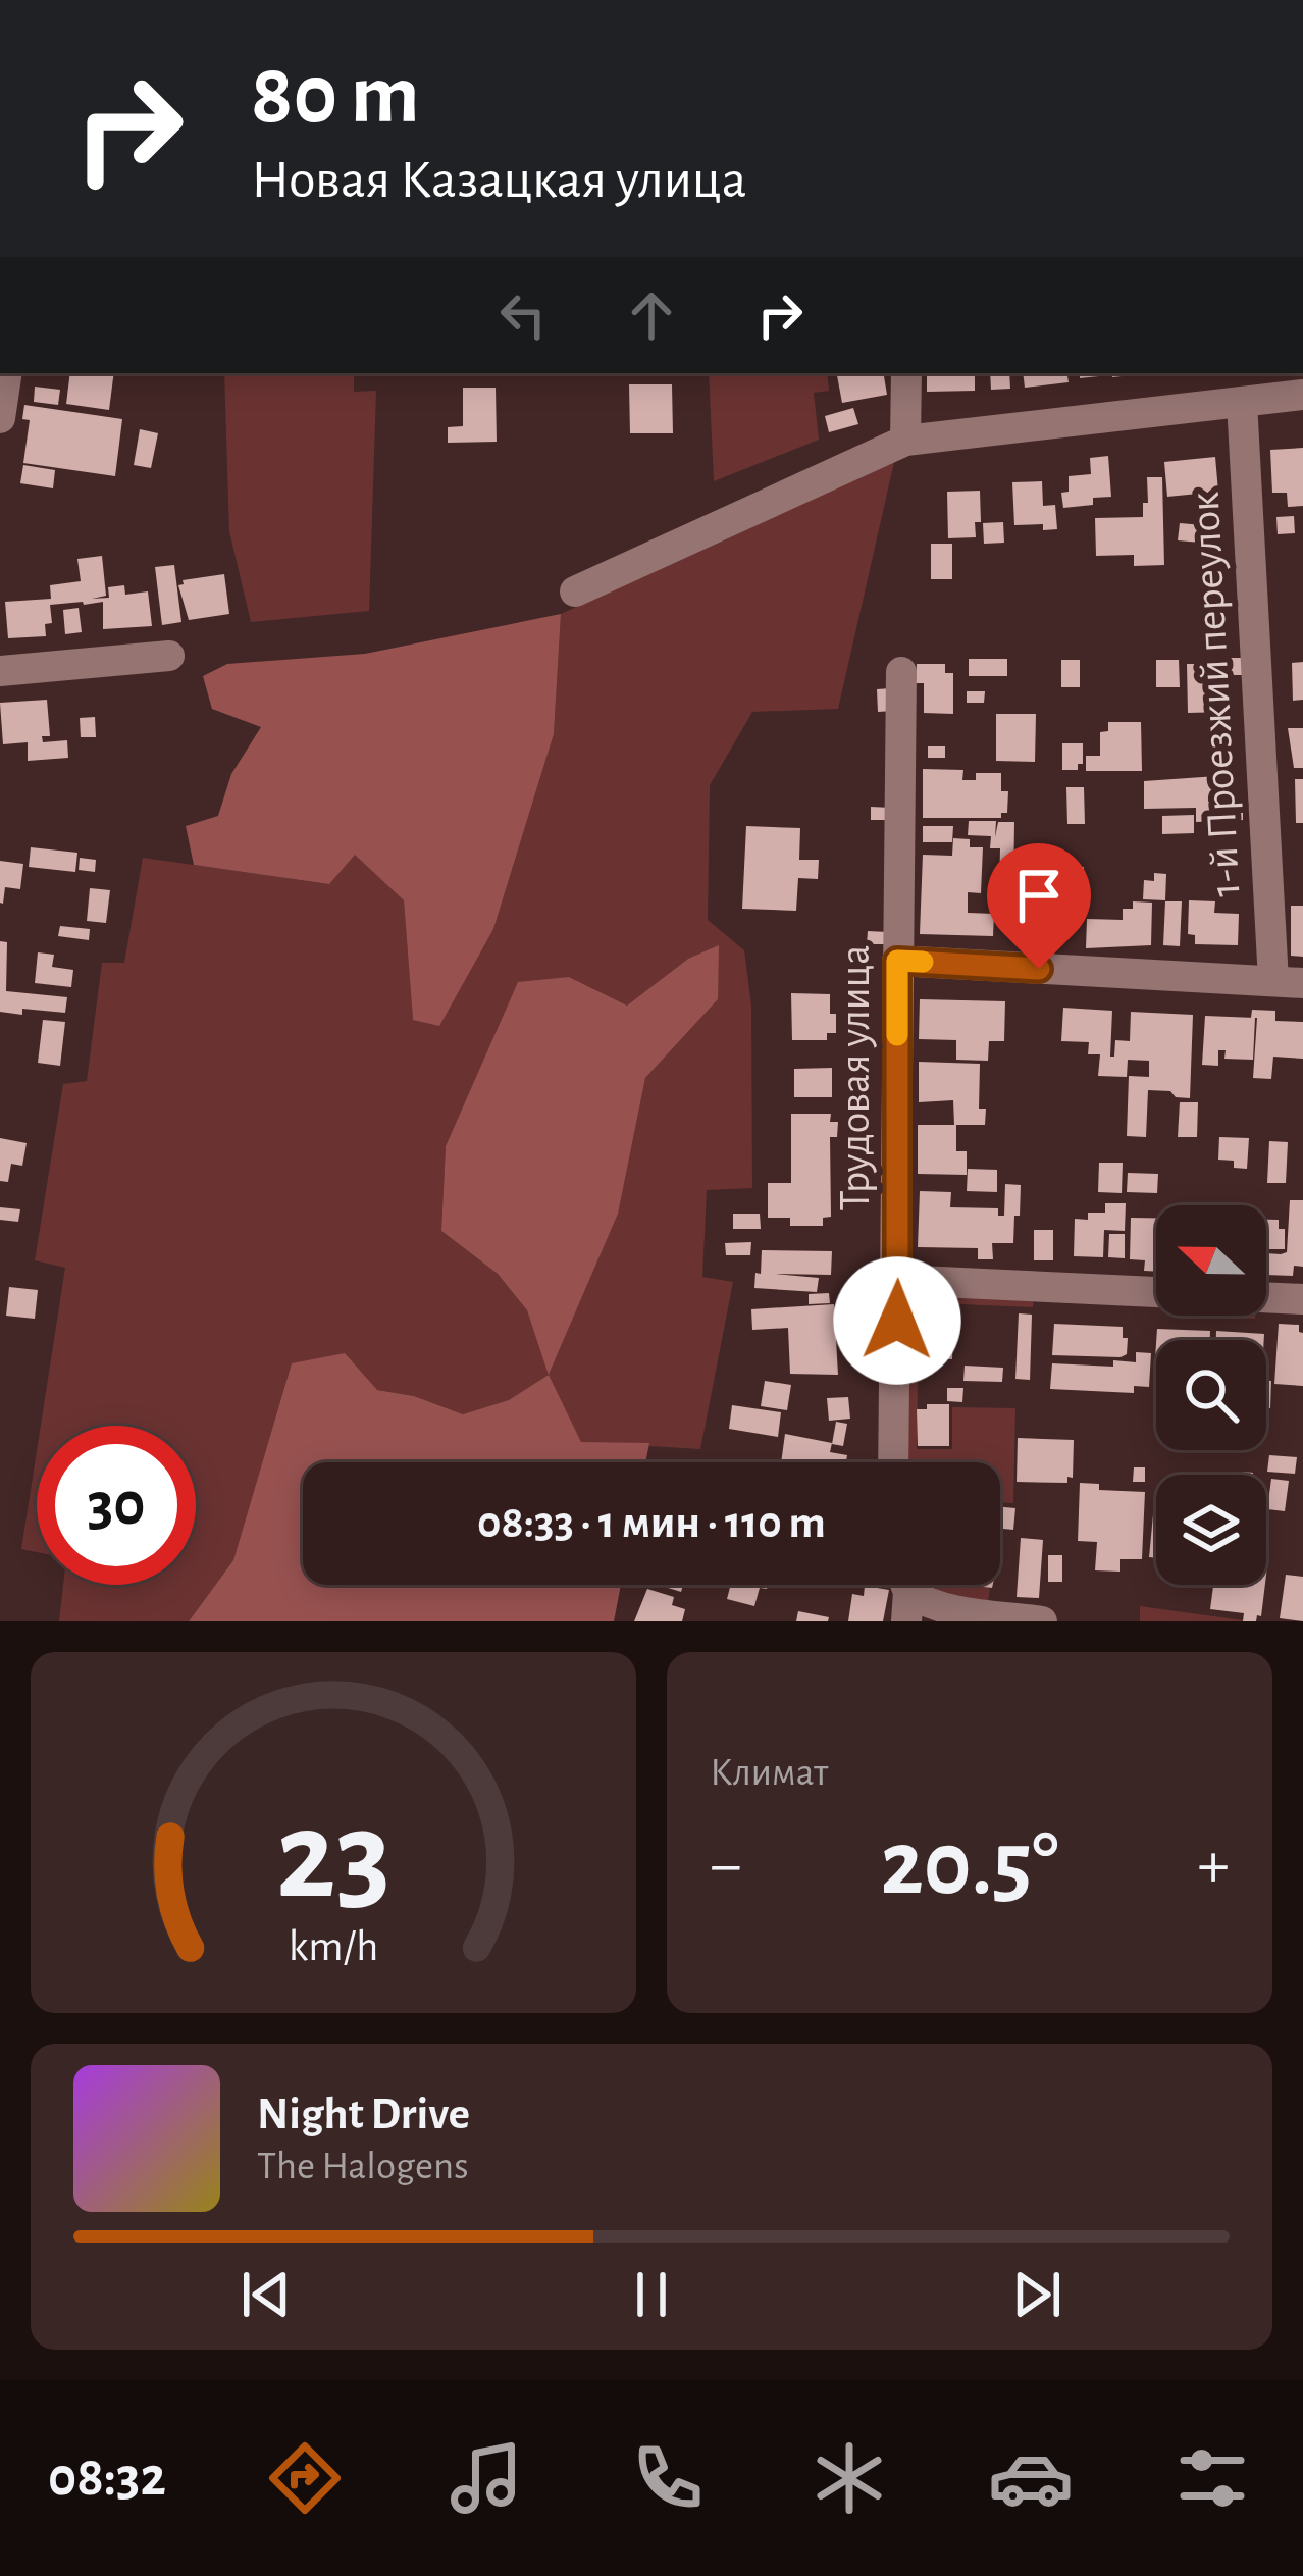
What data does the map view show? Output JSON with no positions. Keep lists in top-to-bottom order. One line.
{"streets":{"street":["1-й Проезжий переулок","Трудовая улица"]},"north":"left","page":{"turn":["80 m","Новая Казацкая улица"],"limit":"30","trip":"08:33 · 1 мин · 110 m","tile":"Климат","heat":["−","20.5°","+"],"song":["Night Drive","The Halogens"],"tabs":"08:32","gauge":["23","km/h"]}}
